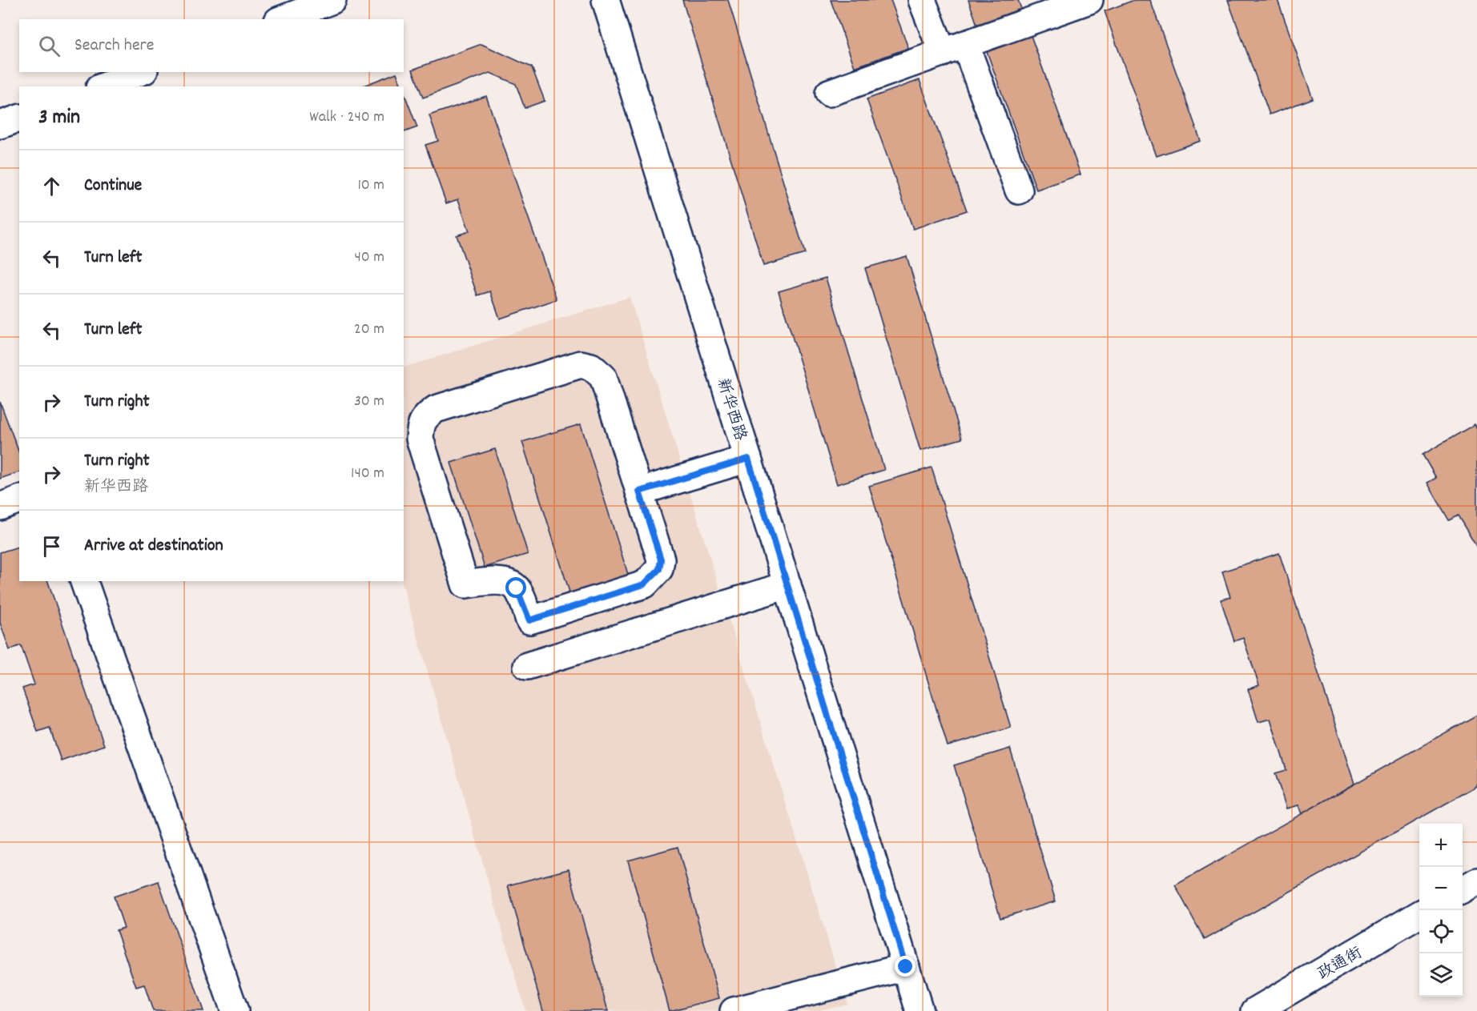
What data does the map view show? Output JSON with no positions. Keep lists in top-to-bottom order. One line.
{"streets":{"street":["新华西路","政通街"]},"page":{"search":"Search here","heading":["3 min","Walk · 240 m"],"list":[["Continue","10 m"],["Turn left","40 m"],["Turn left","20 m"],["Turn right","30 m"],["Turn right","新华西路","140 m"],"Arrive at destination"],"map_buttons":["+","−"]}}
